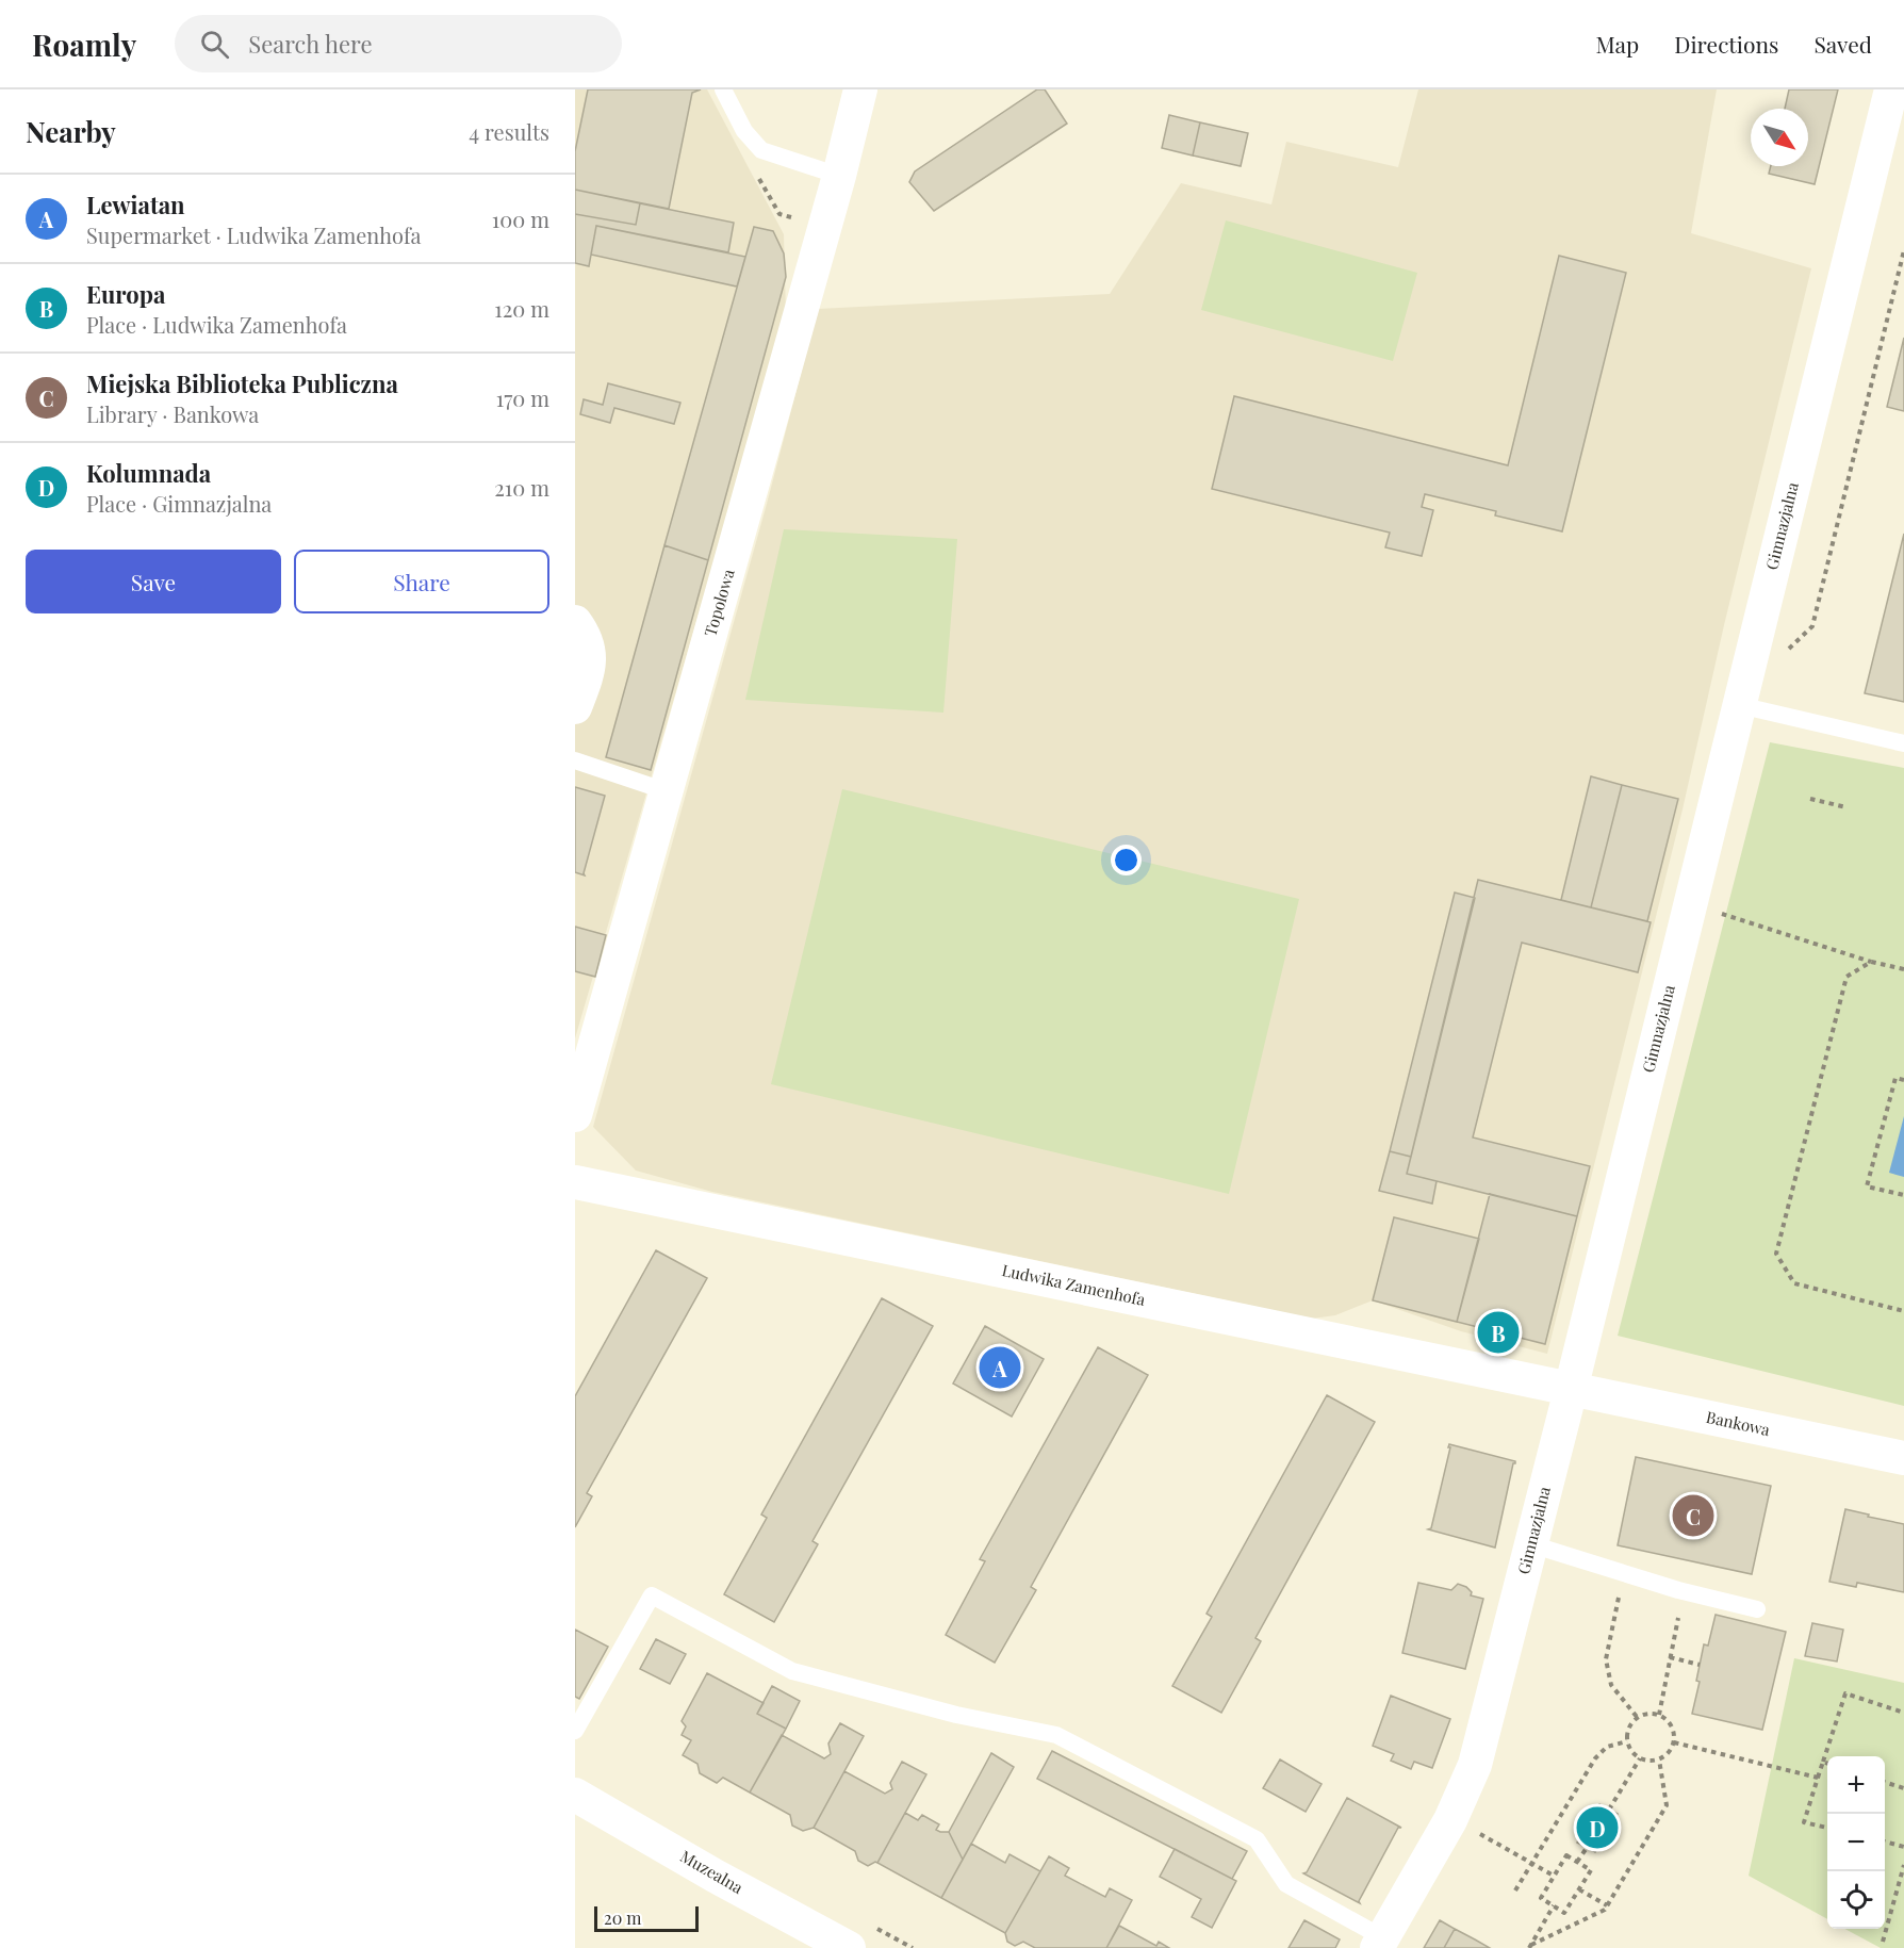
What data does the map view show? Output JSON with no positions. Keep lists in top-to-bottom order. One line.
{"streets":{"street":["Gimnazjalna","Topolowa","Ludwika Zamenhofa","Bankowa","Muzealna"]},"crossings":[["Gimnazjalna","Ludwika Zamenhofa"],["Gimnazjalna","Bankowa"],["Ludwika Zamenhofa","Bankowa"]],"scale_bar":"20 m","north":"bottom right","page":{"header":"Roamly","search":"Search here","nav":["Map","Directions","Saved"],"heading":["Nearby","4 results"],"list":[{"mark":"A","name":"Lewiatan","note":"Supermarket · Ludwika Zamenhofa","value":"100 m"},{"mark":"B","name":"Europa","note":"Place · Ludwika Zamenhofa","value":"120 m"},{"mark":"C","name":"Miejska Biblioteka Publiczna","note":"Library · Bankowa","value":"170 m"},{"mark":"D","name":"Kolumnada","note":"Place · Gimnazjalna","value":"210 m"}],"buttons":["Save","Share"],"pins":["B","A","C","D"],"map_buttons":["+","−"],"scale":"20 m"}}
